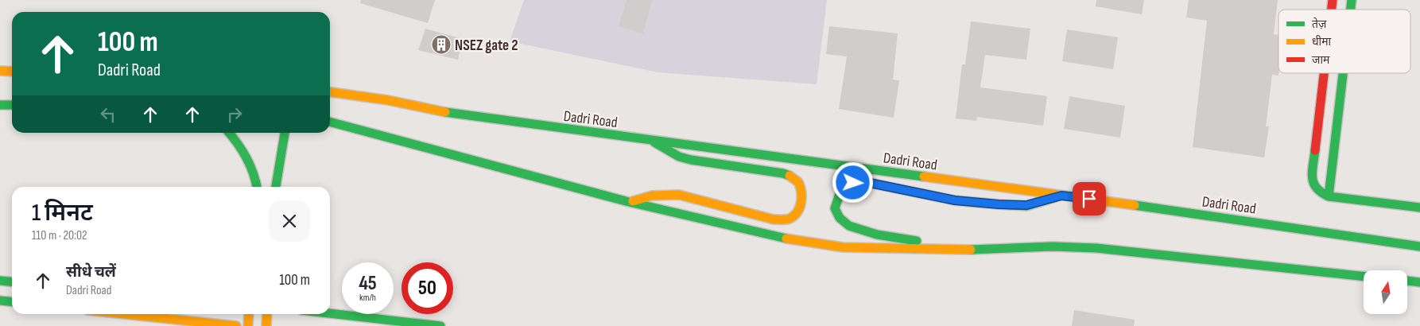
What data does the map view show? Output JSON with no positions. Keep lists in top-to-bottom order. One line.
{"streets":{"main road":["Dadri Road"]},"places":{"building":["NSEZ gate 2"]},"legend":["तेज़","धीमा","जाम"],"north":"top","page":{"turn":["100 m","Dadri Road"],"heading":["1 मिनट","110 m · 20:02"],"list":[{"name":"सीधे चलें","note":"Dadri Road","value":"100 m"}],"speed":"45 km/h","limit":"50"}}
